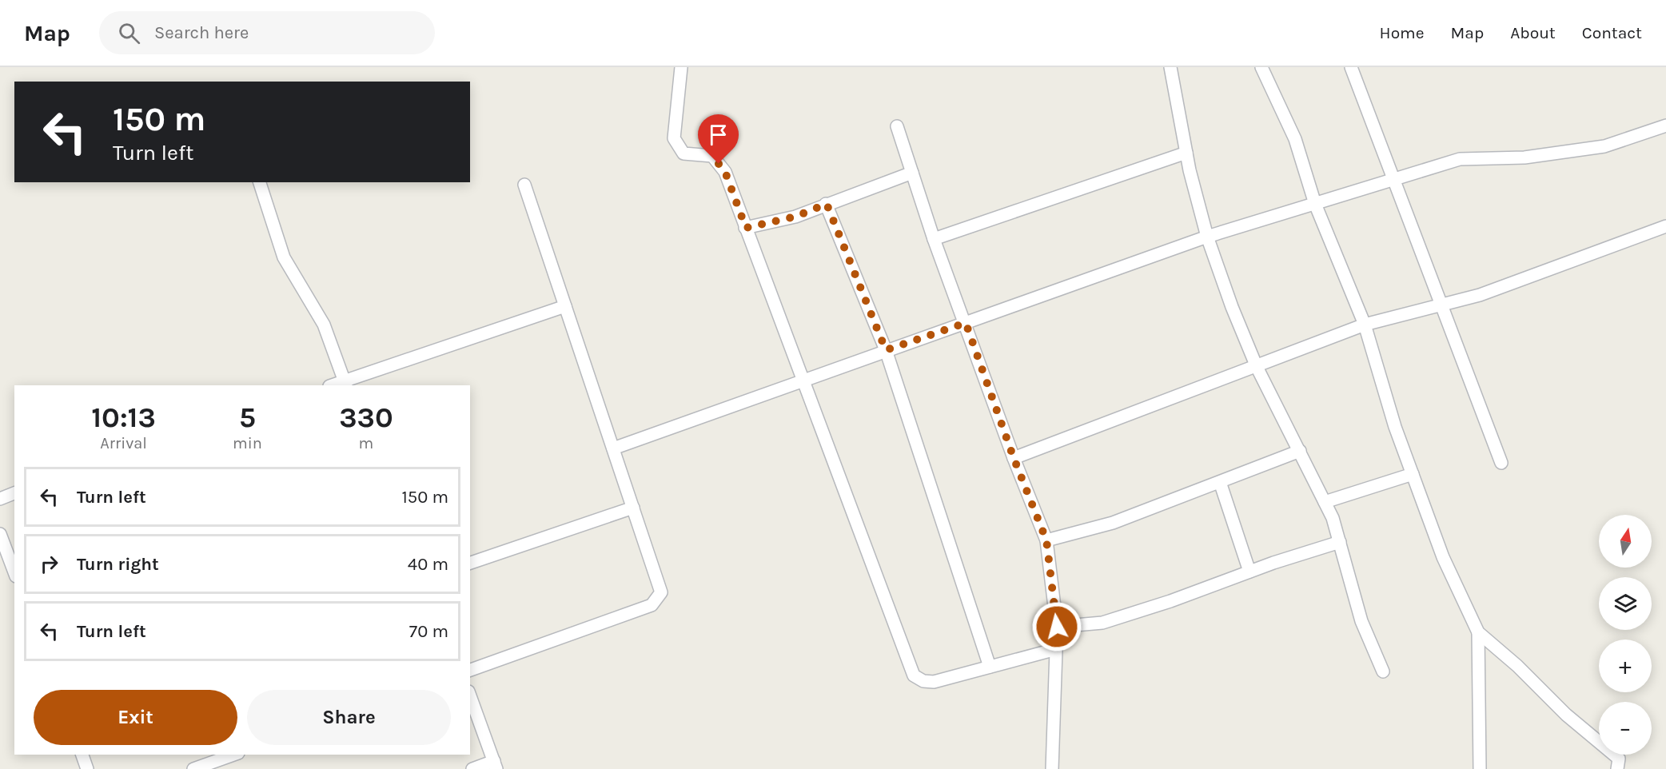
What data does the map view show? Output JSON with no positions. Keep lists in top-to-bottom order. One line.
{"north":"top","page":{"header":"Map","search":"Search here","nav":["Home","Map","About","Contact"],"turn":["150 m","Turn left"],"eta":["10:13","Arrival","5","min","330","m"],"list":[{"name":"Turn left","value":"150 m"},{"name":"Turn right","value":"40 m"},{"name":"Turn left","value":"70 m"}],"map_buttons":["+","−"],"buttons":["Exit","Share"]}}
